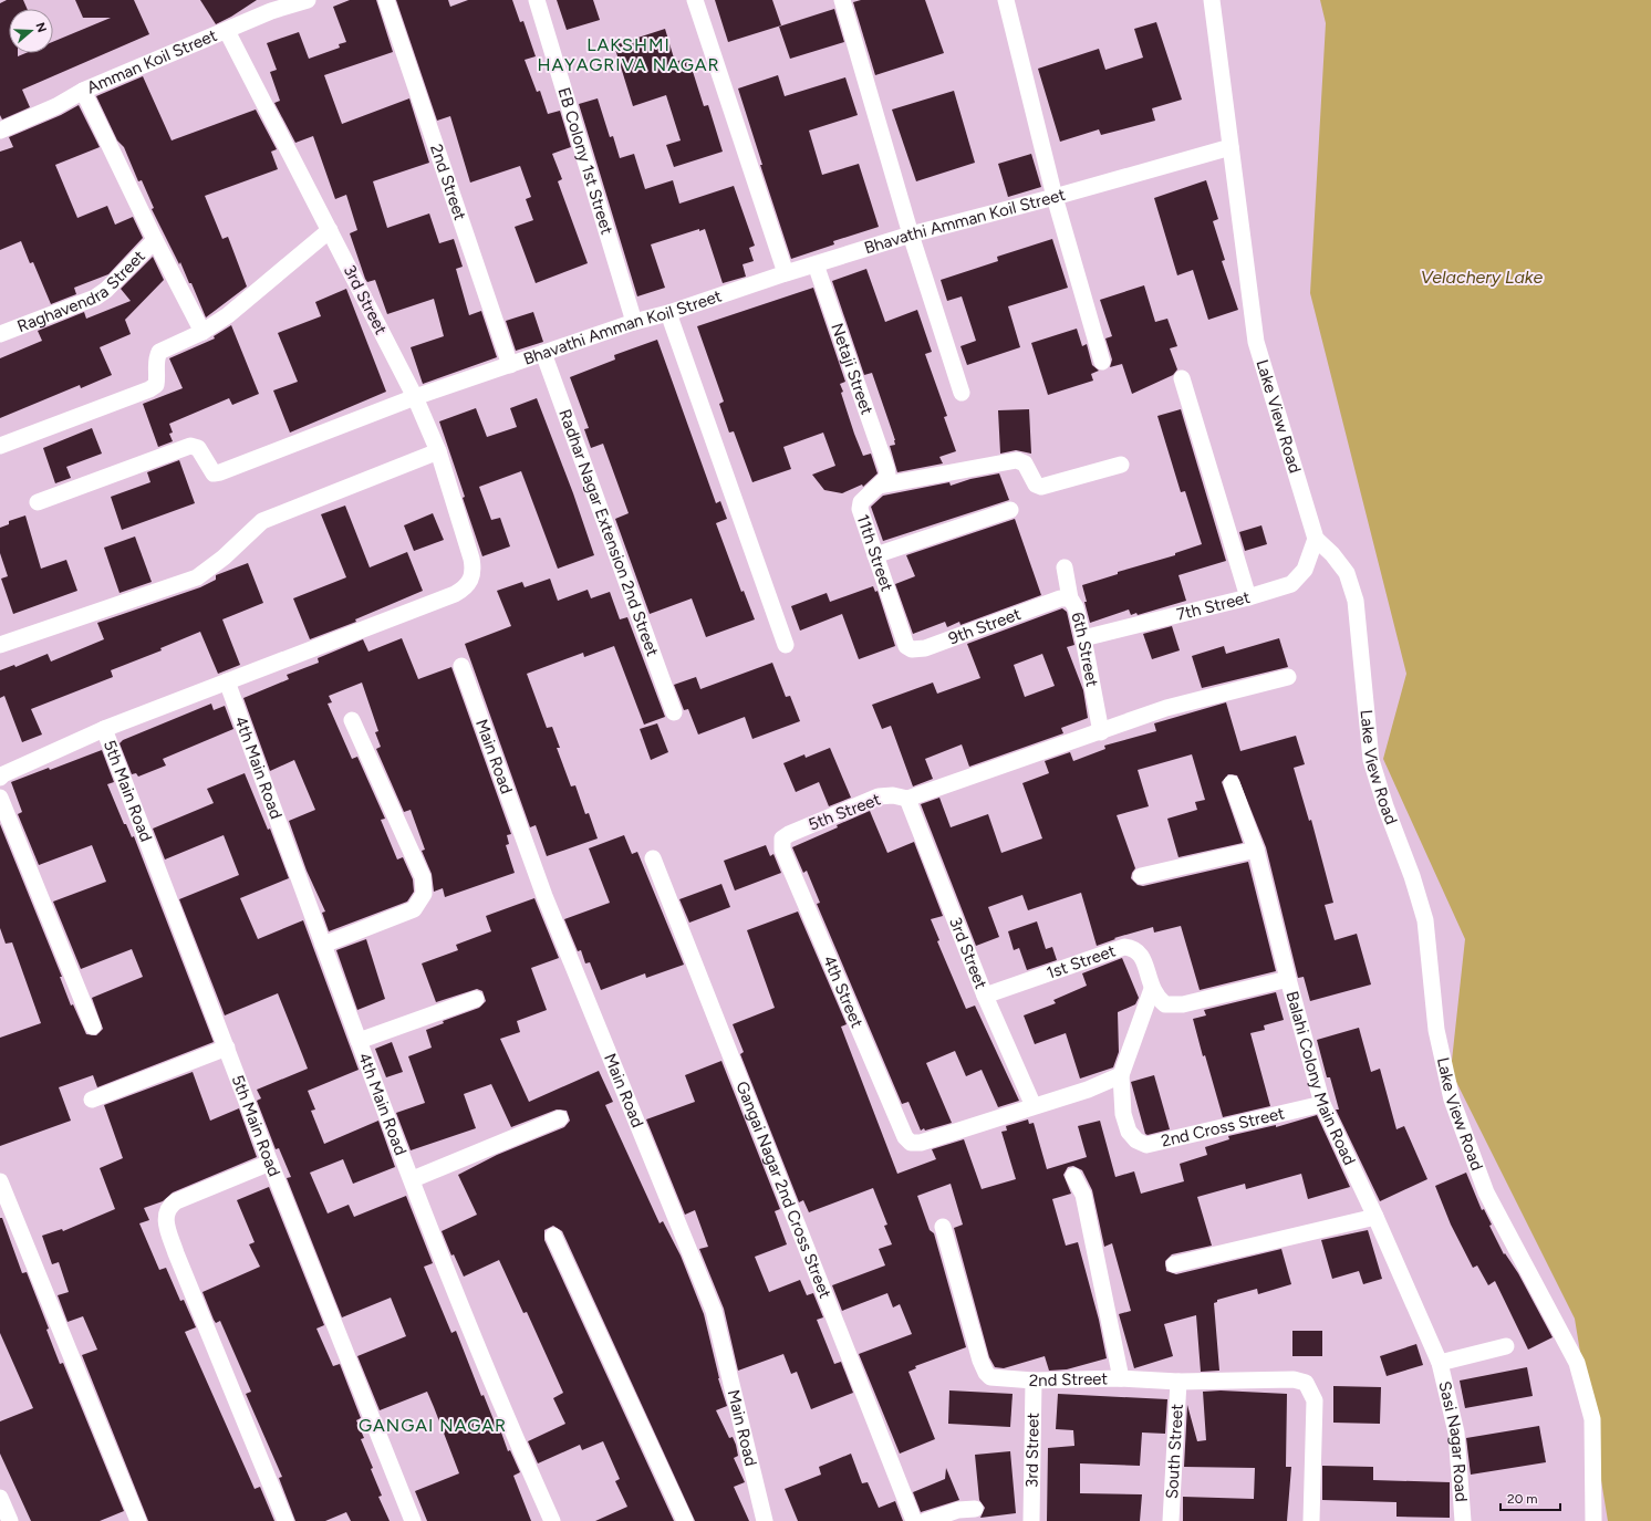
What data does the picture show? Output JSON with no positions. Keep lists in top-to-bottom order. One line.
{"streets":{"street":["Amman Koil Street","EB Colony 1st Street","2nd Street","Bhavathi Amman Koil Street","Raghavendra Street","3rd Street","Netaji Street","Lake View Road","Radhar Nagar Extension 2nd Street","11th Street","7th Street","9th Street","6th Street","Main Road","4th Main Road","5th Main Road","5th Street","1st Street","4th Street","Balahi Colony Main Road","2nd Cross Street","Gangai Nagar 2nd Cross Street","Sasi Nagar Road","South Street"]},"crossings":[["Amman Koil Street","3rd Street"],["EB Colony 1st Street","Bhavathi Amman Koil Street"],["2nd Street","Bhavathi Amman Koil Street"],["2nd Street","3rd Street"],["2nd Street","South Street"],["Bhavathi Amman Koil Street","3rd Street"],["Bhavathi Amman Koil Street","Netaji Street"],["Bhavathi Amman Koil Street","Lake View Road"],["Bhavathi Amman Koil Street","Radhar Nagar Extension 2nd Street"],["3rd Street","4th Main Road"],["3rd Street","5th Street"],["3rd Street","1st Street"],["3rd Street","4th Street"],["Netaji Street","11th Street"],["Lake View Road","7th Street"],["11th Street","9th Street"],["7th Street","6th Street"],["9th Street","6th Street"],["5th Street","4th Street"],["Balahi Colony Main Road","2nd Cross Street"],["Balahi Colony Main Road","Sasi Nagar Road"]],"districts":["LAKSHMI HAYAGRIVA NAGAR","GANGAI NAGAR"],"water":["Velachery Lake"],"scale_bar":"20 m","north":"right"}
